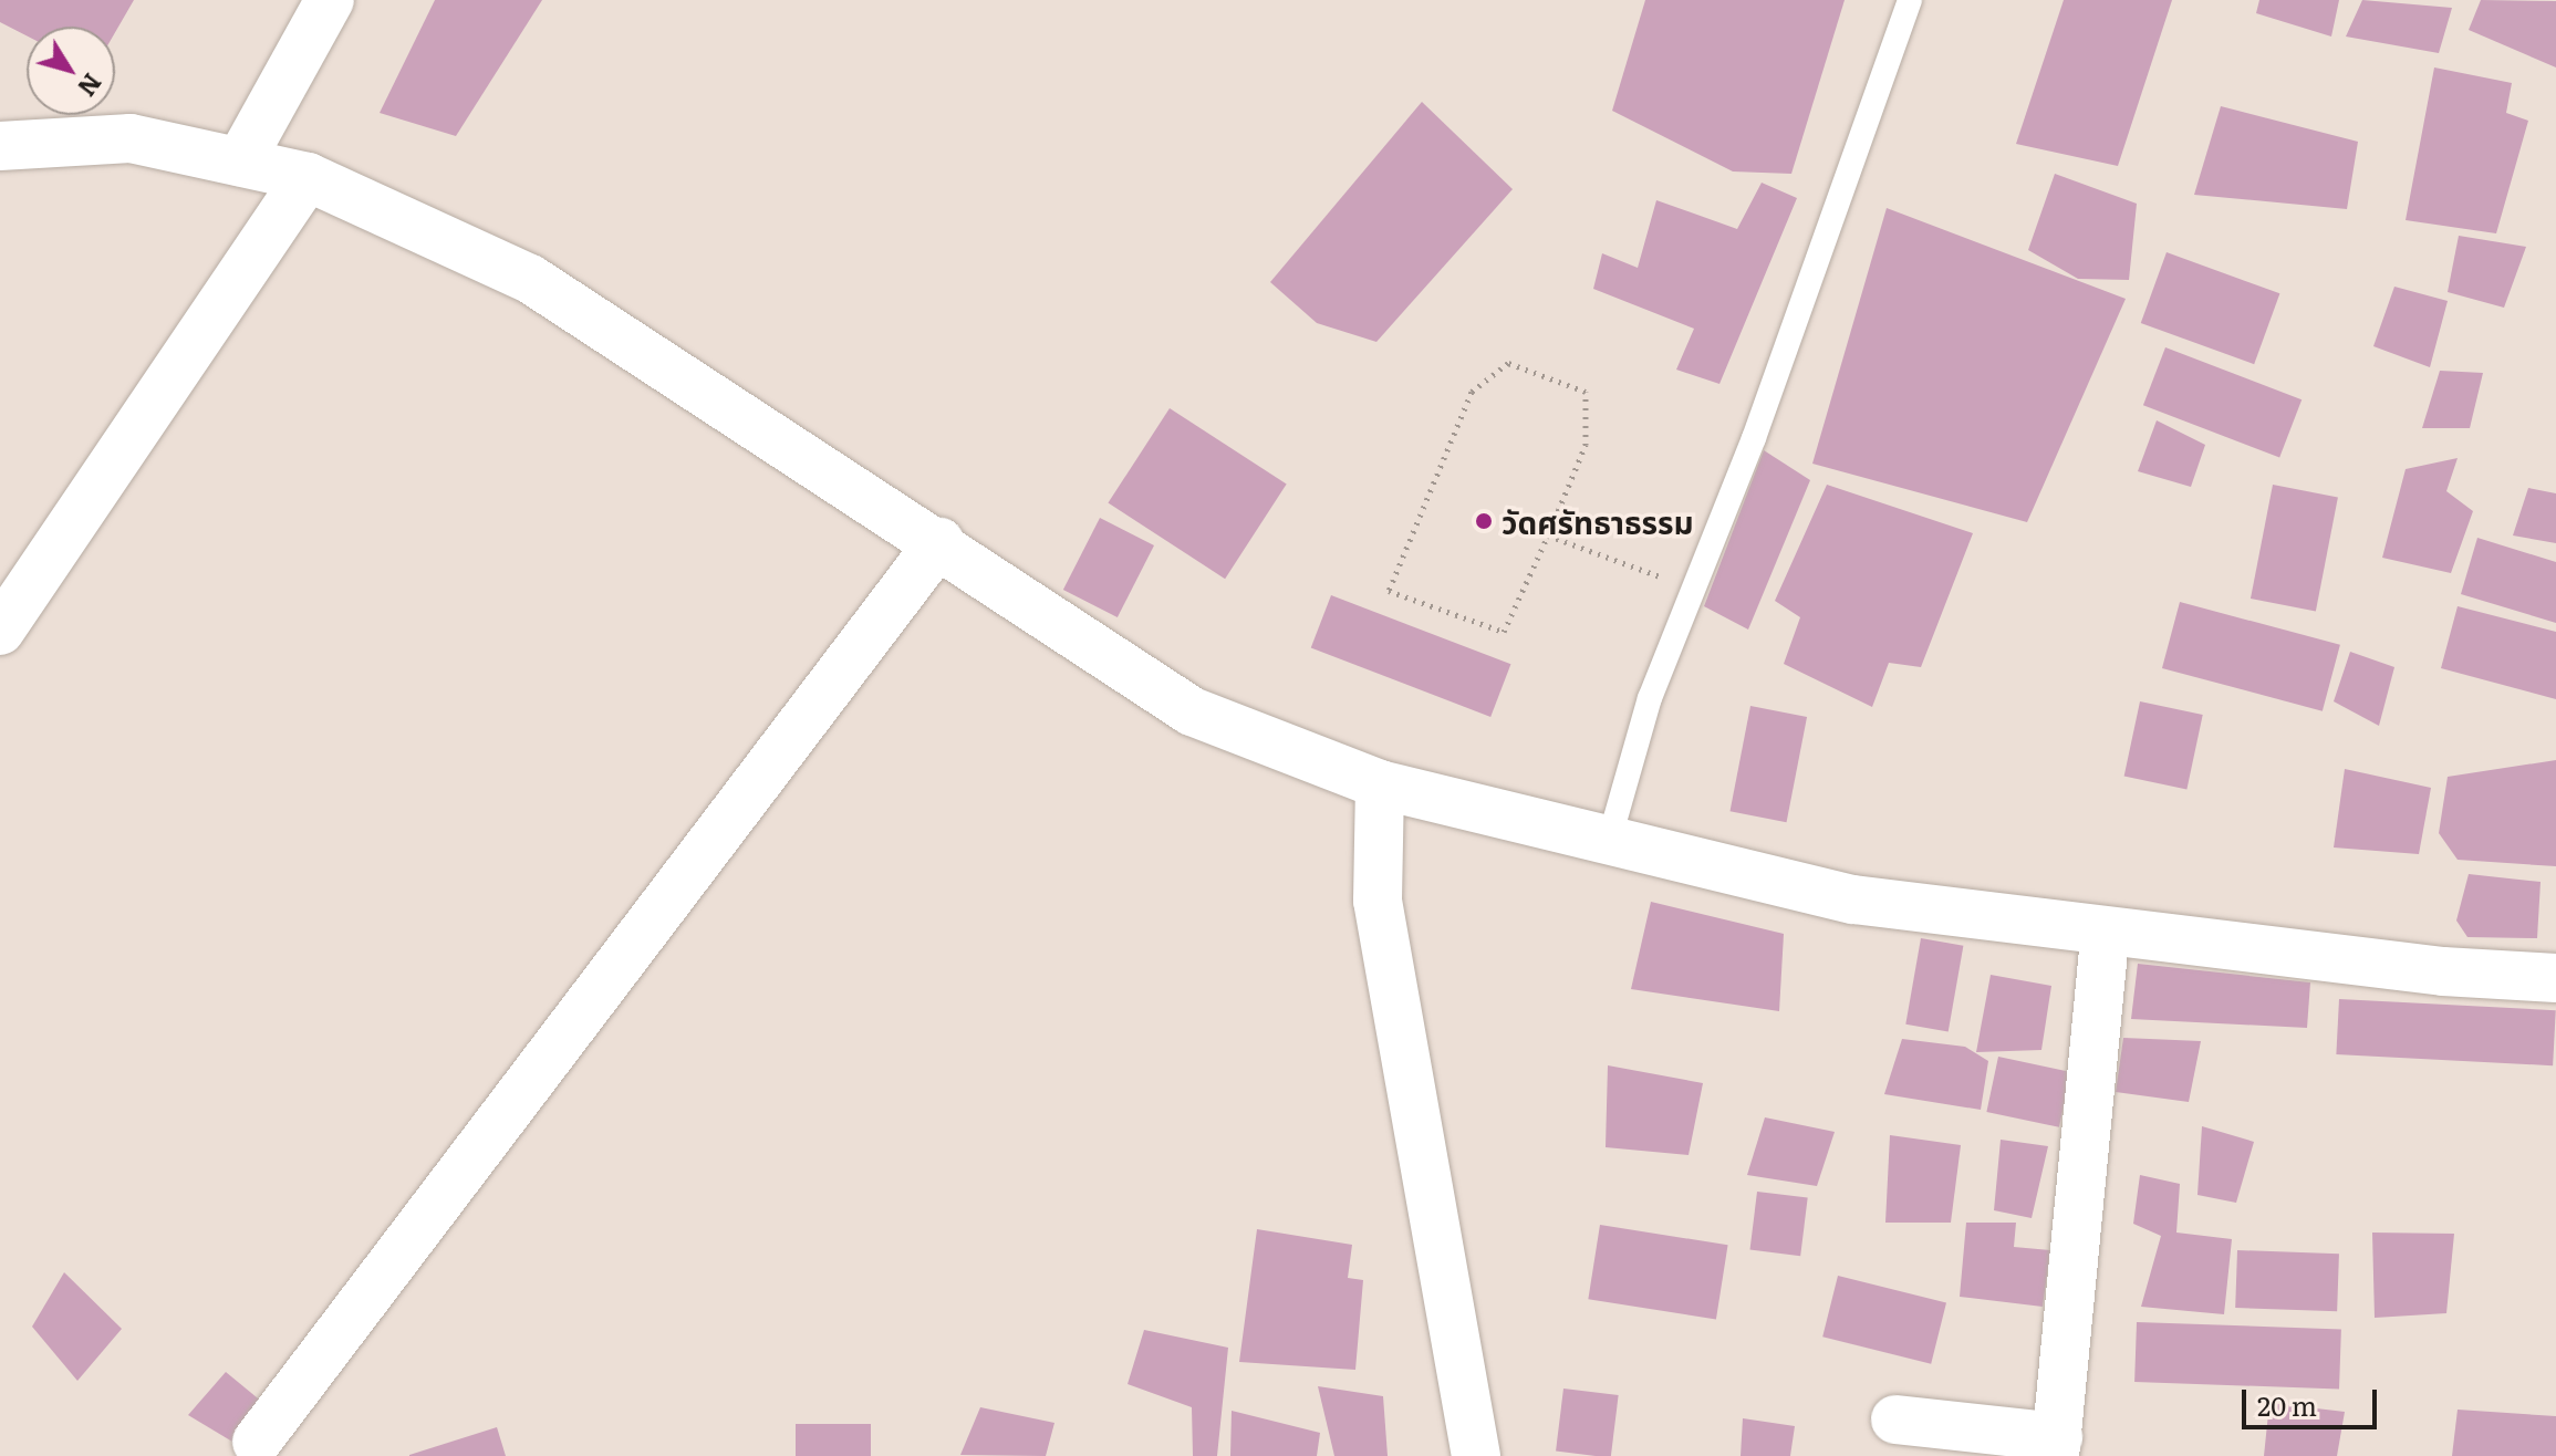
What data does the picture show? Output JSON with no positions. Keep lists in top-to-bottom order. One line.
{"places":["วัดศรัทธาธรรม"],"scale_bar":"20 m","north":"bottom right"}
